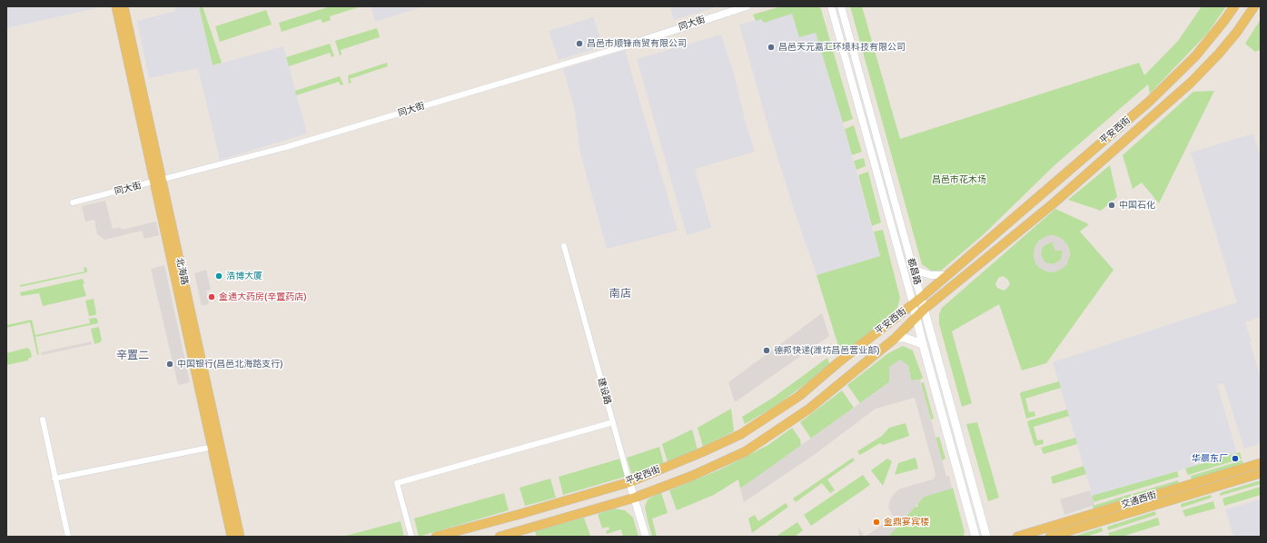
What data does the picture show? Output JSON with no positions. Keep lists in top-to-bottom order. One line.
{"streets":{"main road":["平安西街","北海路","都昌路","交通西街"],"street":["同大街","建设路"]},"crossings":[["同大街","北海路"],["平安西街","都昌路"],["平安西街","建设路"]],"districts":["南店","辛置二"],"parks":["昌邑市花木场"],"places":["昌邑市顺锋商贸有限公司","昌邑天元嘉汇环境科技有限公司","中国石化","浩博大厦","金通大药房(辛置药店)","德邦快递(潍坊昌邑营业部)","中国银行(昌邑北海路支行)","华晨东厂","金鼎宴宾楼"]}
